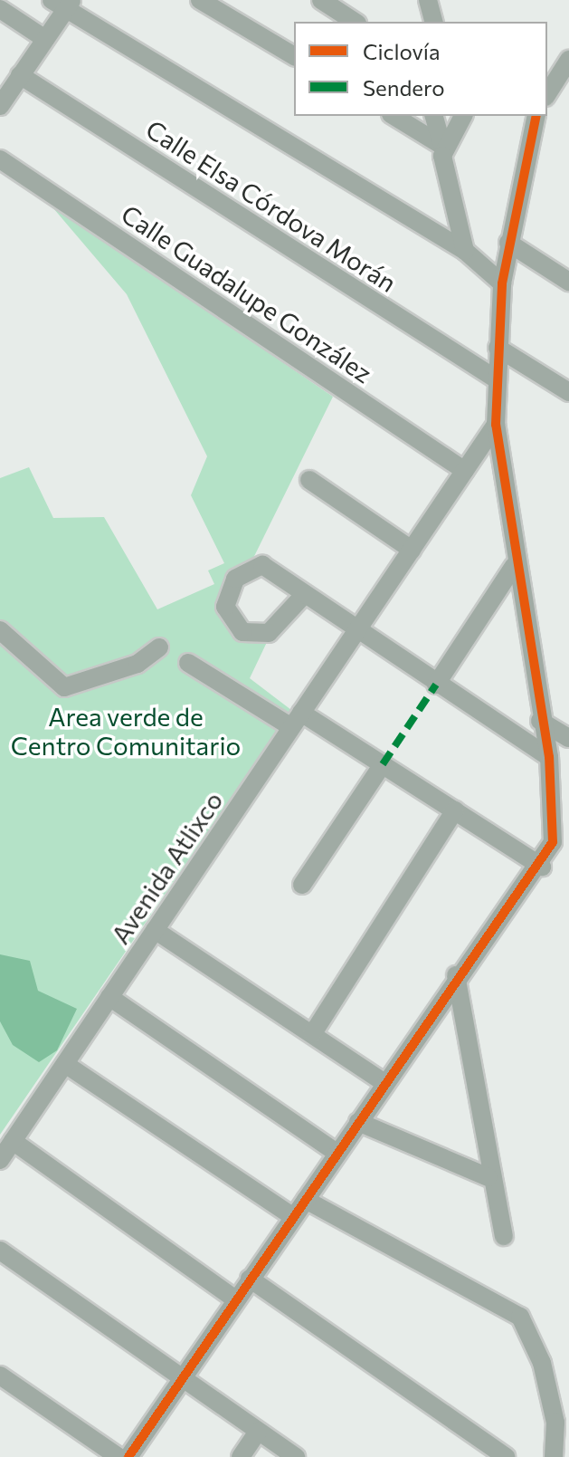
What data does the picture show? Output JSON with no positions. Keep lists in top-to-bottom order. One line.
{"streets":{"street":["Calle Elsa Córdova Morán","Calle Guadalupe González","Avenida Atlixco"]},"crossings":[["Calle Guadalupe González","Avenida Atlixco"]],"parks":["Area verde de Centro Comunitario"],"legend":["Ciclovía","Sendero"]}
